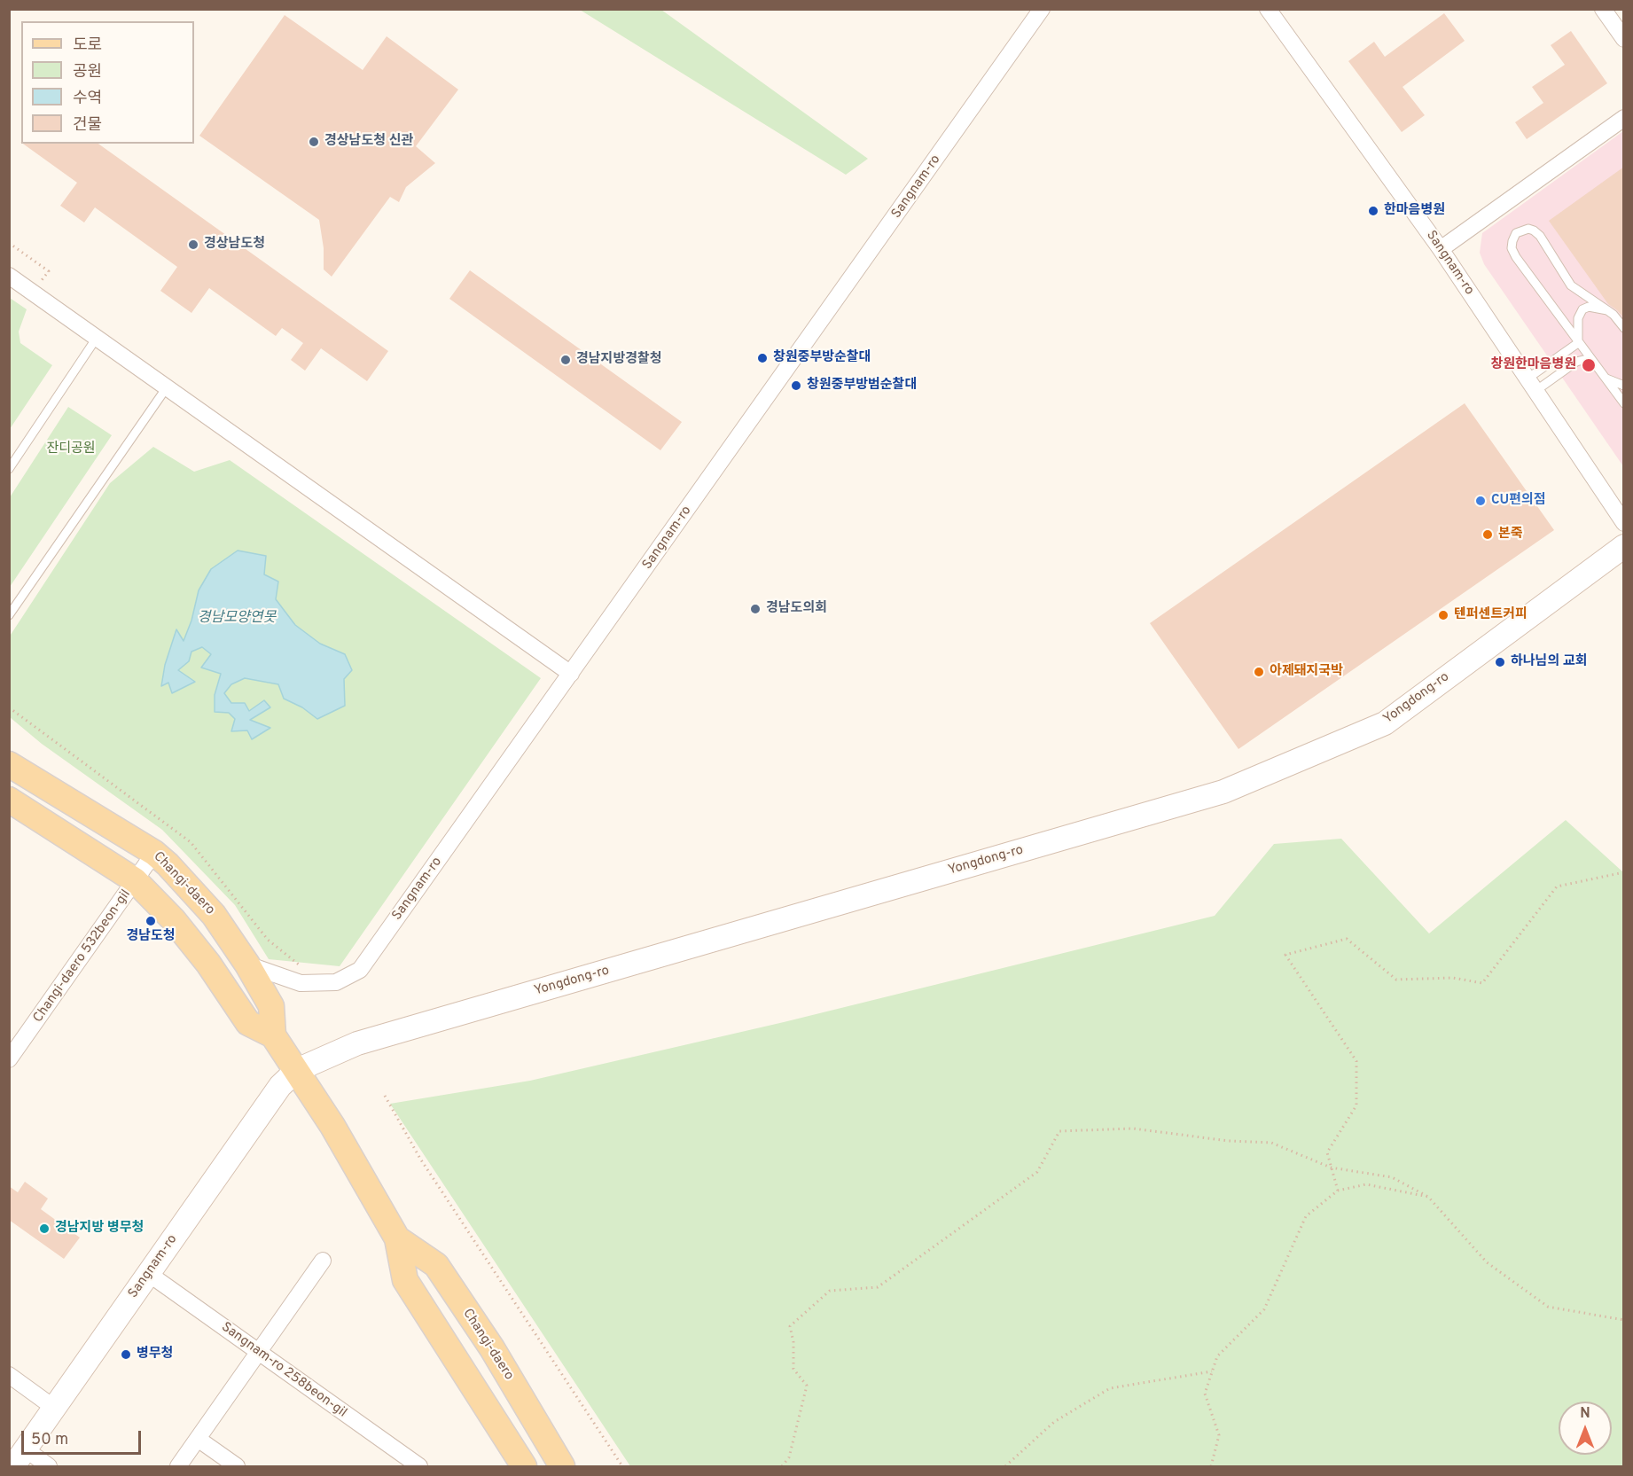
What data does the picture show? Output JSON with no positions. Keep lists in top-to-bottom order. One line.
{"streets":{"main road":["Changi-daero"],"street":["Sangnam-ro","Yongdong-ro","Changi-daero 532beon-gil","Sangnam-ro 258beon-gil"]},"crossings":[["Sangnam-ro","Yongdong-ro"],["Sangnam-ro","Changi-daero"],["Sangnam-ro","Sangnam-ro 258beon-gil"],["Yongdong-ro","Changi-daero"],["Changi-daero","Changi-daero 532beon-gil"]],"water":["경남모양연못"],"parks":["잔디공원"],"places":["경상남도청 신관","한마음병원","경상남도청","창원중부방순찰대","경남지방경찰청","창원한마음병원","창원중부방범순찰대","CU편의점","본죽","경남도의회","텐퍼센트커피","하나님의 교회","아제돼지국박","경남도청","경남지방 병무청","병무청"],"legend":["도로","공원","수역","건물"],"scale_bar":"50 m","north":"top"}
